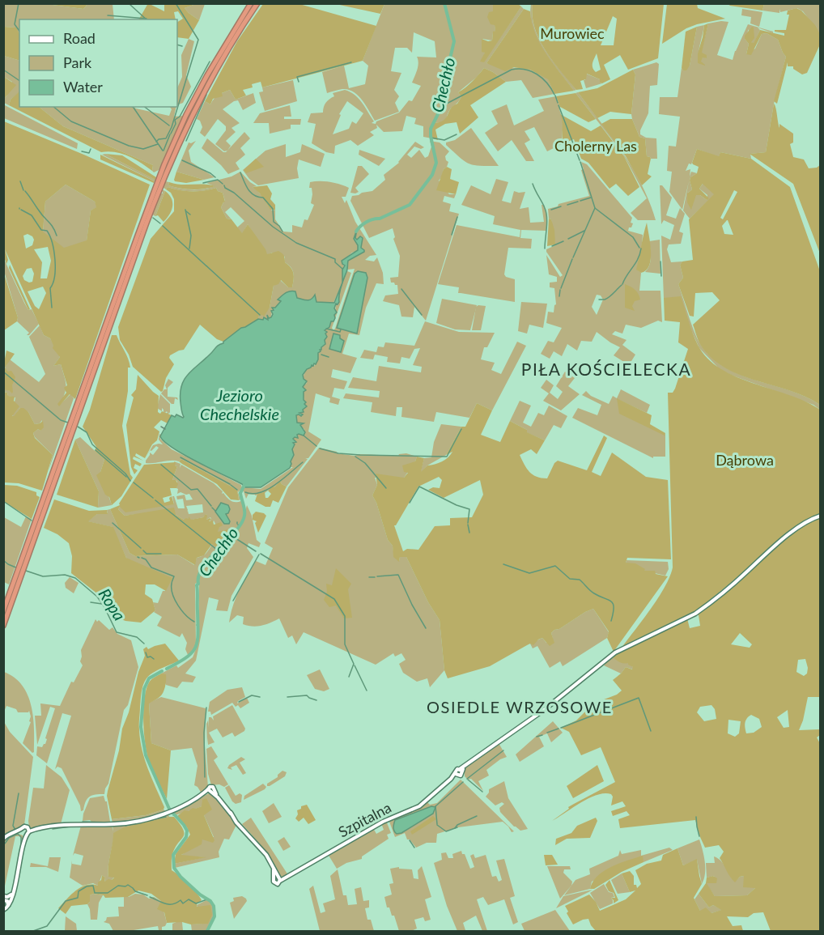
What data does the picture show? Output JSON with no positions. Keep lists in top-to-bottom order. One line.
{"streets":{"main road":["Szpitalna"]},"districts":["PIŁA KOŚCIELECKA","OSIEDLE WRZOSOWE"],"water":["Chechło","Jezioro Chechelskie","Ropa"],"parks":["Murowiec","Cholerny Las","Dąbrowa"],"legend":["Road","Park","Water"]}
